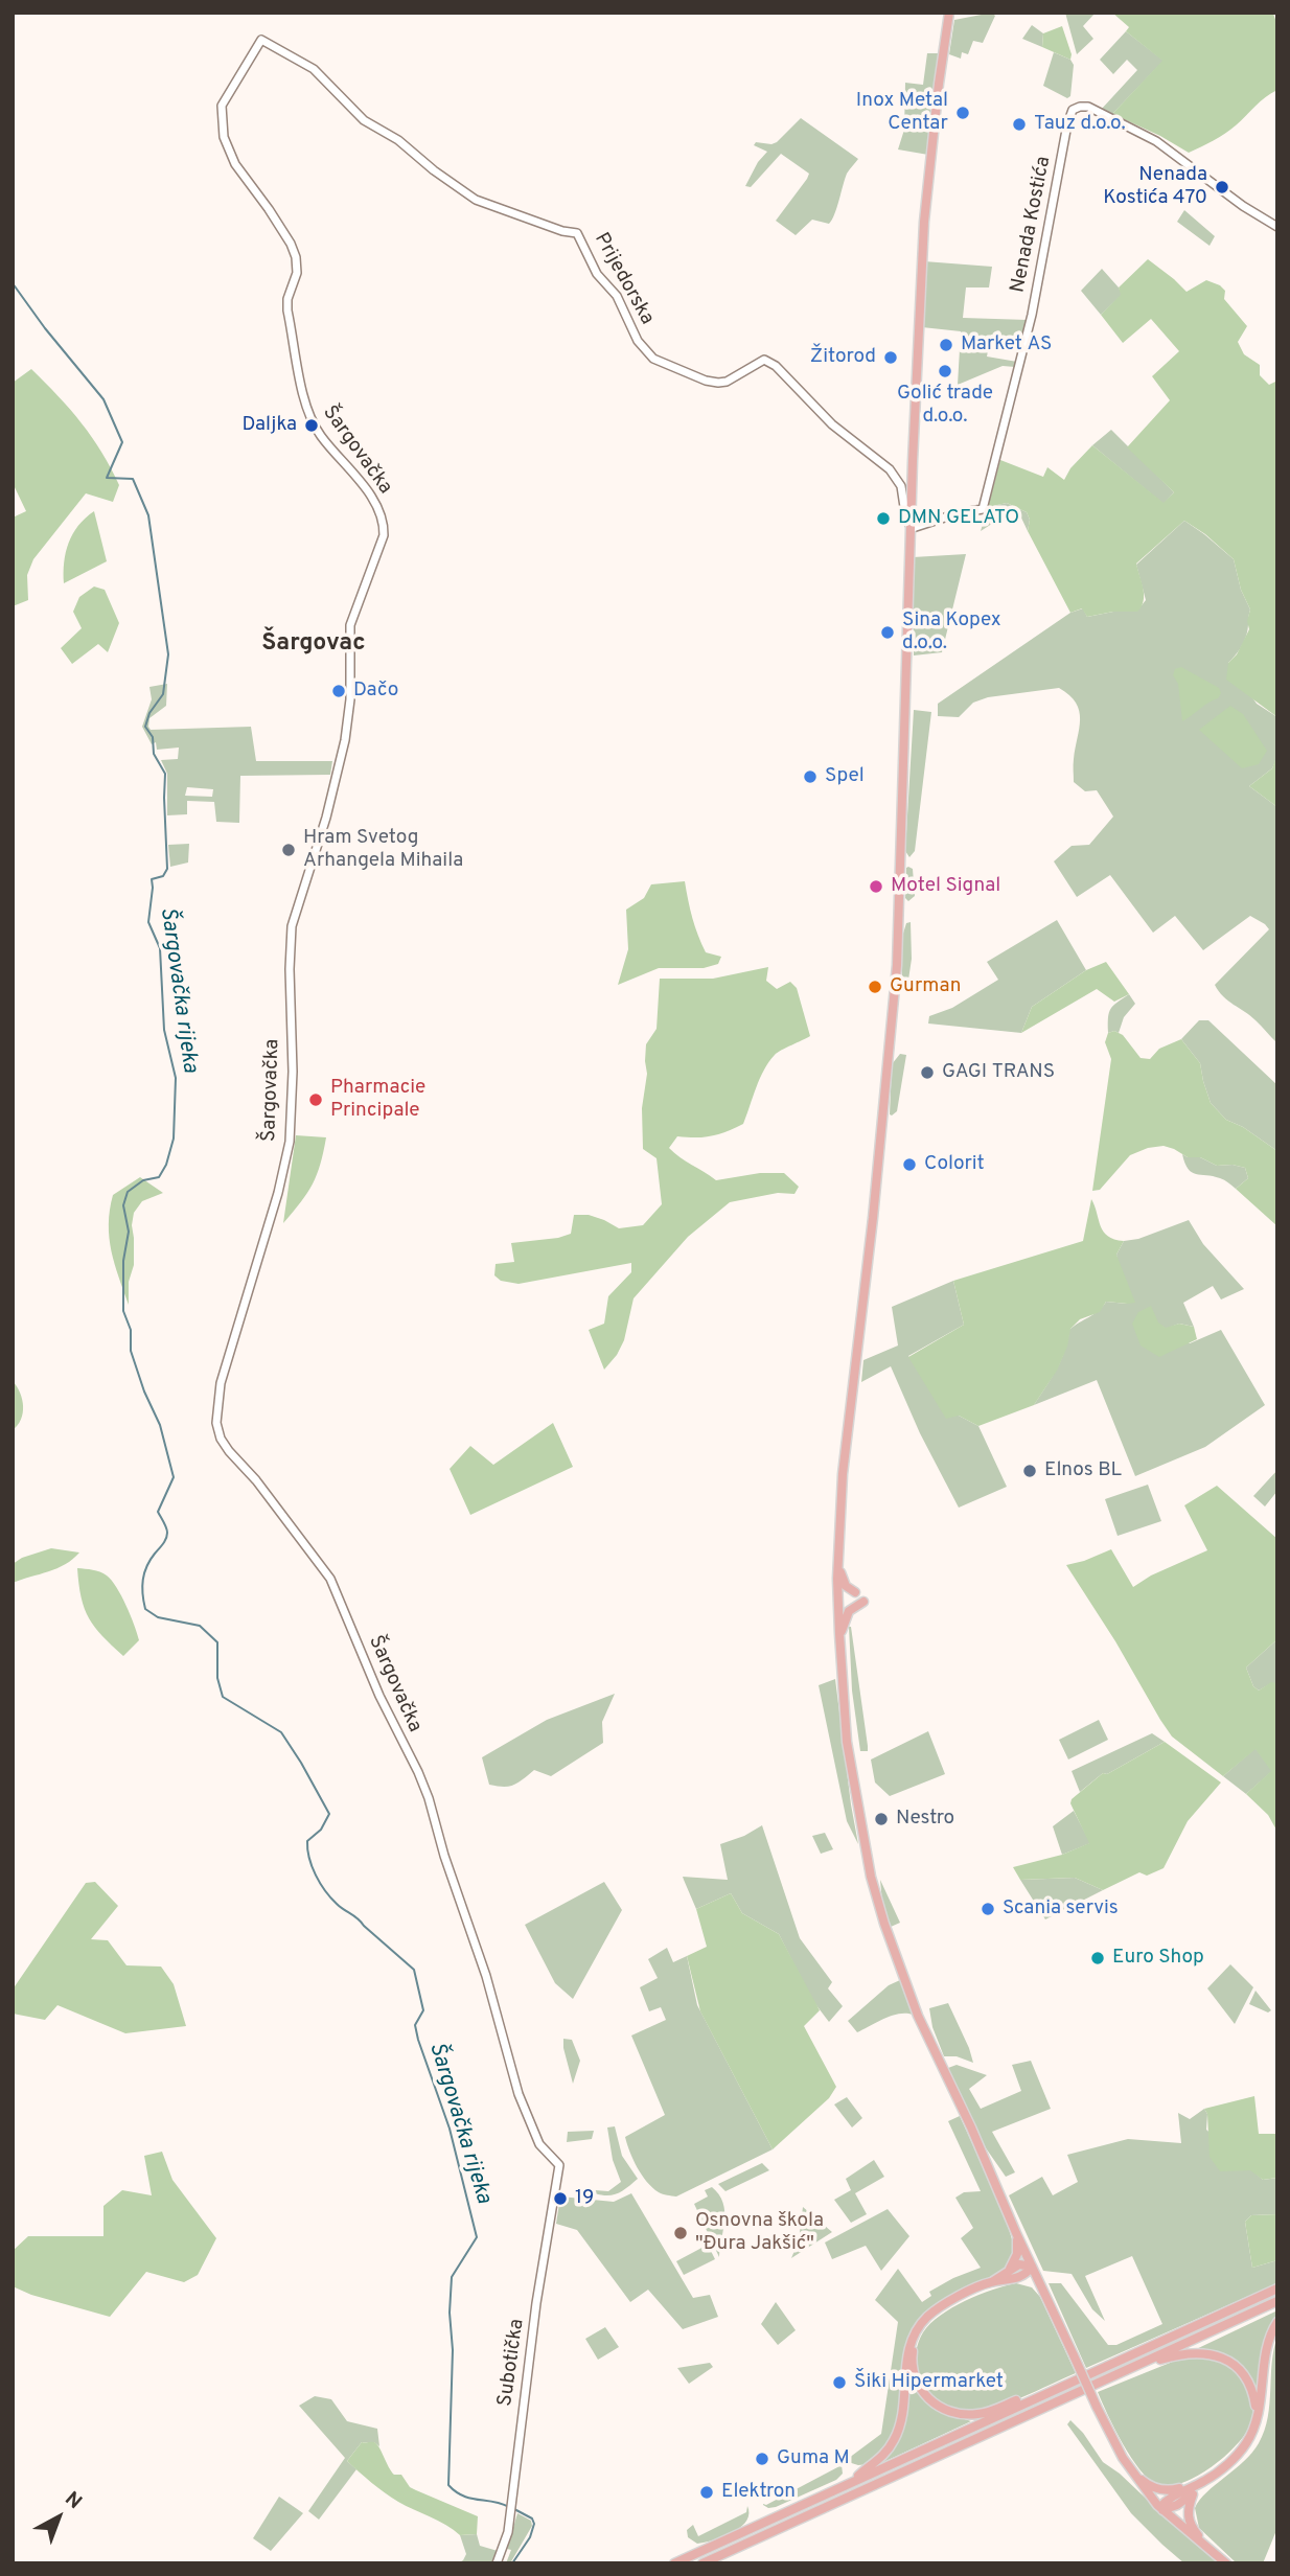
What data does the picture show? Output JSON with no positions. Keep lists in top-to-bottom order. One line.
{"streets":{"street":["Nenada Kostića","Prijedorska","Šargovačka","Subotička"]},"crossings":[["Nenada Kostića","Prijedorska"],["Prijedorska","Šargovačka"],["Šargovačka","Subotička"]],"districts":["Šargovac"],"water":["Šargovačka rijeka"],"places":["Inox Metal Centar","Tauz d.o.o.","Nenada Kostića 470","Market AS","Žitorod","Golić trade d.o.o.","Daljka","DMN GELATO","Sina Kopex d.o.o.","Dačo","Spel","Hram Svetog Arhangela Mihaila","Motel Signal","Gurman","GAGI TRANS","Pharmacie Principale","Colorit","Elnos BL","Nestro","Scania servis","Euro Shop","19","Osnovna škola \"Đura Jakšić\"","Šiki Hipermarket","Guma M","Elektron"],"north":"top right"}
